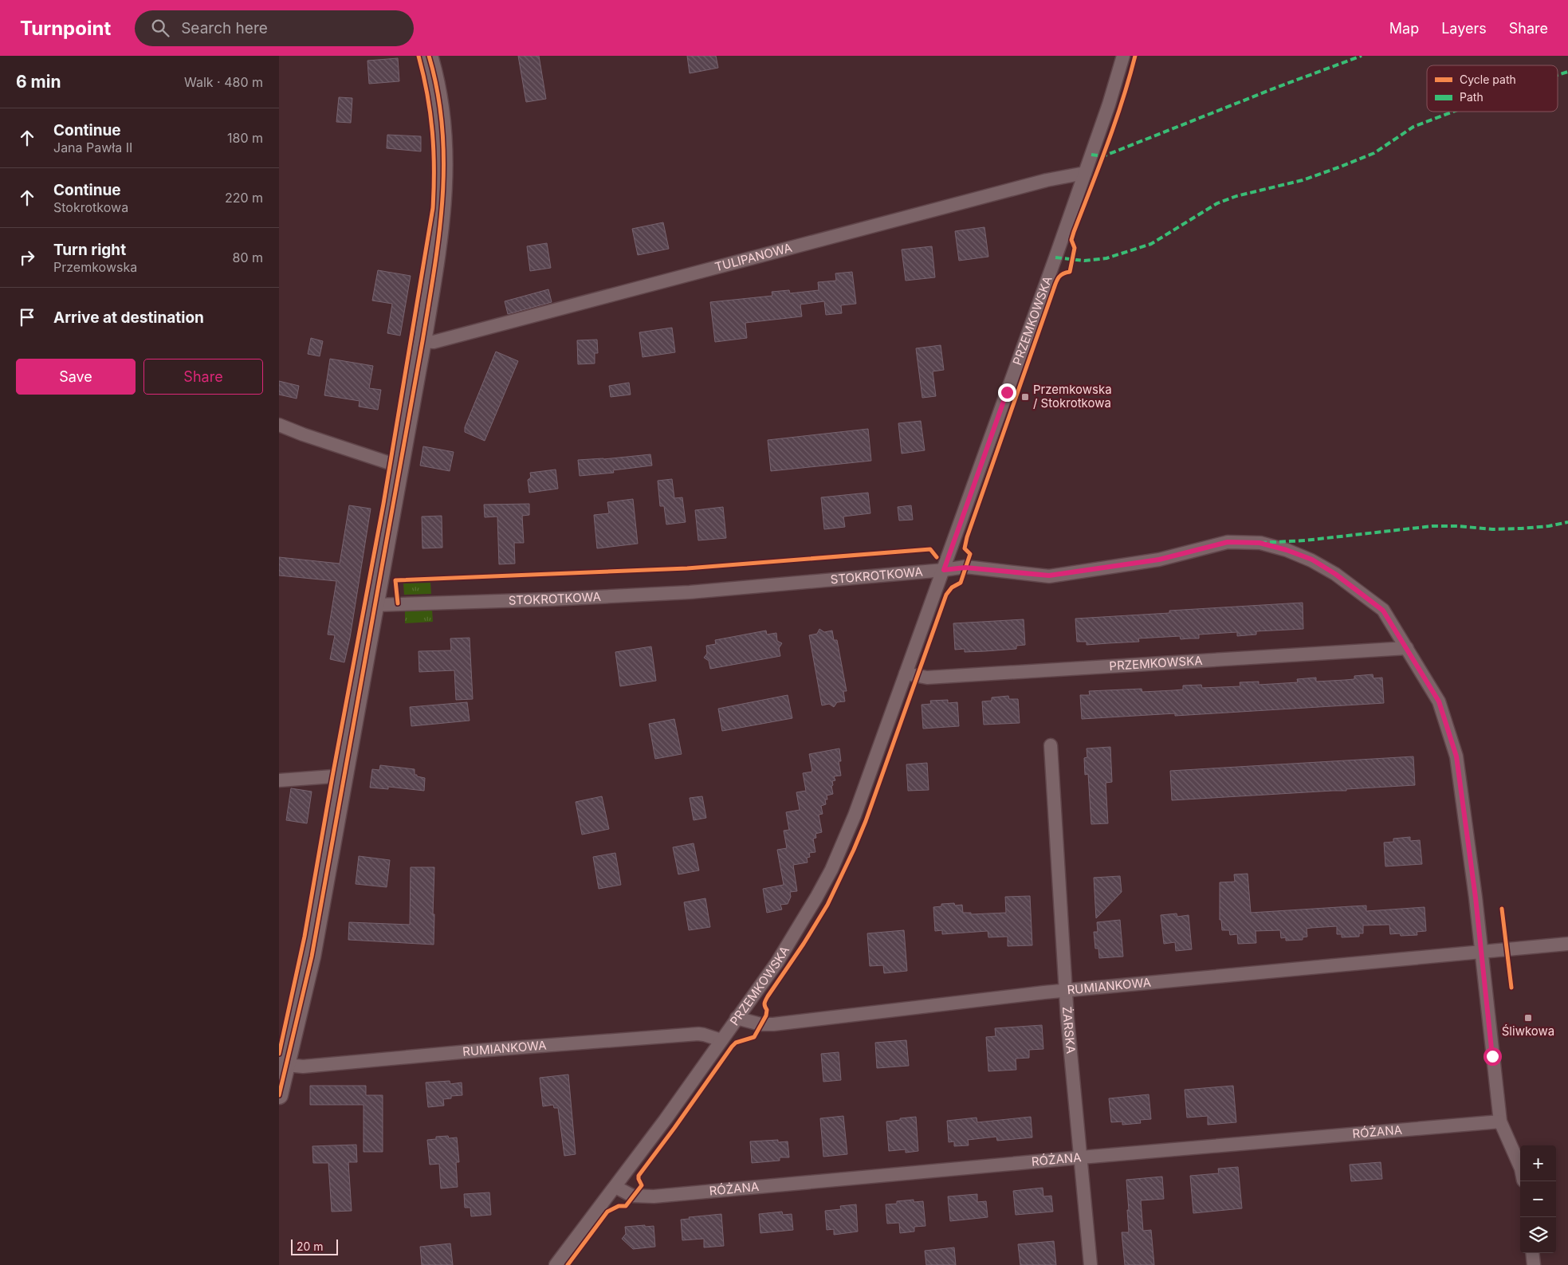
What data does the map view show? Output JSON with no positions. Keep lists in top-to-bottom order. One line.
{"streets":{"street":["TULIPANOWA","PRZEMKOWSKA","STOKROTKOWA","RUMIANKOWA","ŻARSKA","RÓŻANA"]},"crossings":[["TULIPANOWA","PRZEMKOWSKA"],["PRZEMKOWSKA","STOKROTKOWA"],["PRZEMKOWSKA","RUMIANKOWA"],["PRZEMKOWSKA","RÓŻANA"],["STOKROTKOWA","RUMIANKOWA"],["STOKROTKOWA","RÓŻANA"],["RUMIANKOWA","ŻARSKA"],["ŻARSKA","RÓŻANA"]],"places":{"transit":["Przemkowska / Stokrotkowa","Śliwkowa"]},"legend":["Cycle path","Path"],"scale_bar":"20 m","page":{"header":"Turnpoint","search":"Search here","nav":["Map","Layers","Share"],"heading":["6 min","Walk · 480 m"],"list":[["Continue","Jana Pawła II","180 m"],["Continue","Stokrotkowa","220 m"],["Turn right","Przemkowska","80 m"],"Arrive at destination"],"buttons":["Save","Share"],"map_buttons":["+","−"],"scale":"20 m"}}
